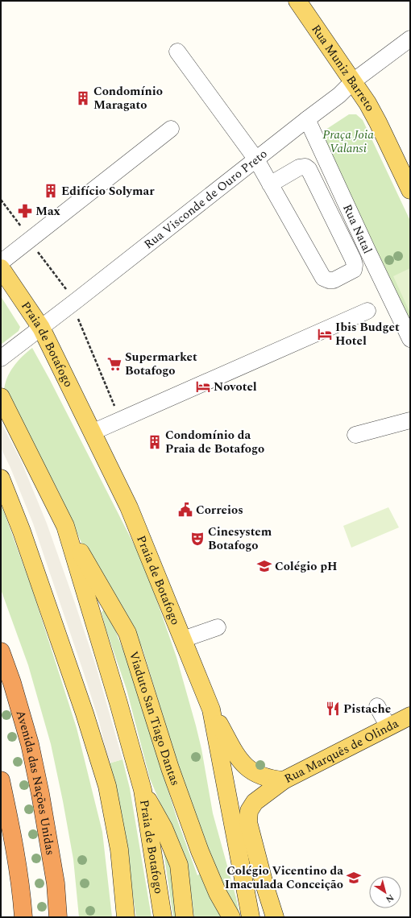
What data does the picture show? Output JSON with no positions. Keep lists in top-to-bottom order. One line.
{"streets":{"highway":["Avenida das Nações Unidas"],"main road":["Rua Muniz Barreto","Praia de Botafogo","Viaduto San Tiago Dantas","Rua Marquês de Olinda"],"street":["Rua Visconde de Ouro Preto","Rua Natal"]},"crossings":[["Rua Muniz Barreto","Rua Visconde de Ouro Preto"],["Rua Visconde de Ouro Preto","Rua Natal"],["Rua Visconde de Ouro Preto","Praia de Botafogo"],["Praia de Botafogo","Viaduto San Tiago Dantas"],["Praia de Botafogo","Rua Marquês de Olinda"]],"parks":["Praça Joia Valansi"],"places":{"building":["Condomínio Maragato","Edifício Solymar","Condomínio da Praia de Botafogo"],"pharmacy":["Max"],"hotel":["Ibis Budget Hotel","Novotel"],"supermarket":["Supermarket Botafogo"],"public building":["Correios"],"theatre":["Cinesystem Botafogo"],"school or university":["Colégio pH","Colégio Vicentino da Imaculada Conceição"],"restaurant":["Pistache"]},"north":"bottom right"}
